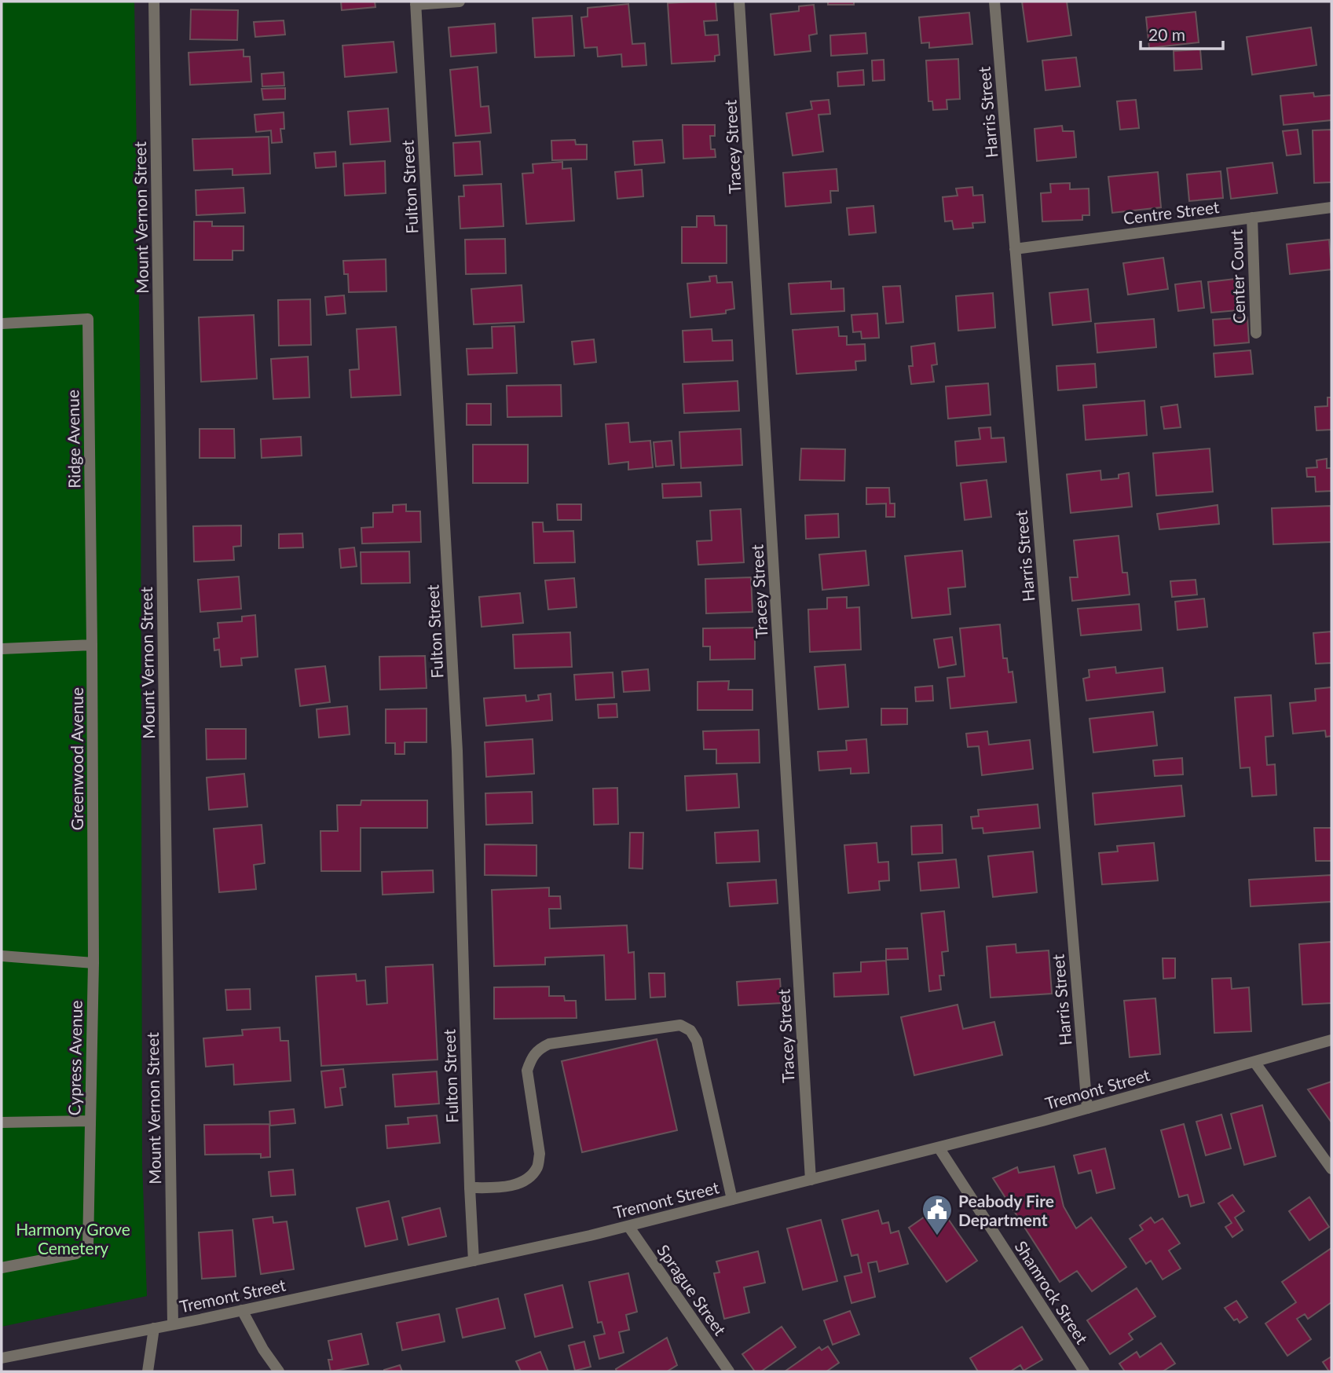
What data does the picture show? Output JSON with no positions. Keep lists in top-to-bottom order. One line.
{"streets":{"street":["Harris Street","Tracey Street","Fulton Street","Centre Street","Mount Vernon Street","Center Court","Ridge Avenue","Greenwood Avenue","Cypress Avenue","Tremont Street","Sprague Street","Shamrock Street"]},"crossings":[["Harris Street","Centre Street"],["Harris Street","Tremont Street"],["Tracey Street","Tremont Street"],["Fulton Street","Tremont Street"],["Centre Street","Center Court"],["Mount Vernon Street","Tremont Street"],["Ridge Avenue","Greenwood Avenue"],["Greenwood Avenue","Cypress Avenue"],["Tremont Street","Sprague Street"],["Tremont Street","Shamrock Street"]],"parks":["Harmony Grove Cemetery"],"places":{"public building":["Peabody Fire Department"]},"scale_bar":"20 m"}
